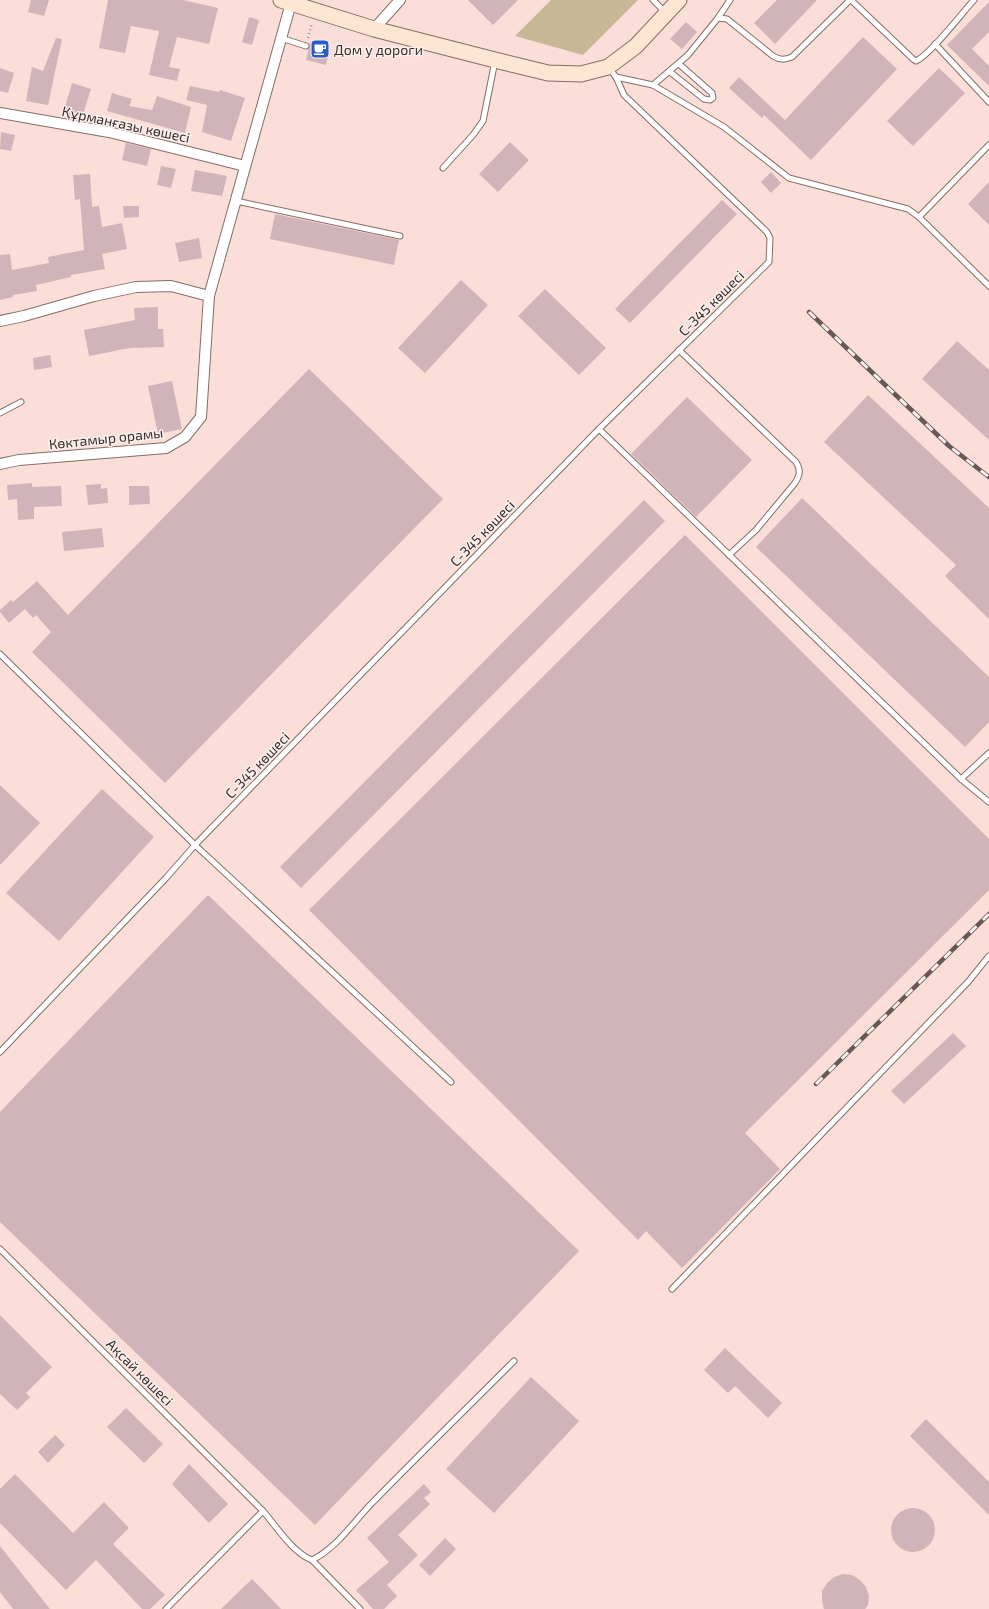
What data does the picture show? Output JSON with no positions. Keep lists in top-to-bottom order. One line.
{"streets":{"street":["Құрманғазы көшесі","Көктамыр орамы"],"lane":["С-345 көшесі","Ақсай көшесі"]},"places":{"cafe":["Дом у дороги"]}}
